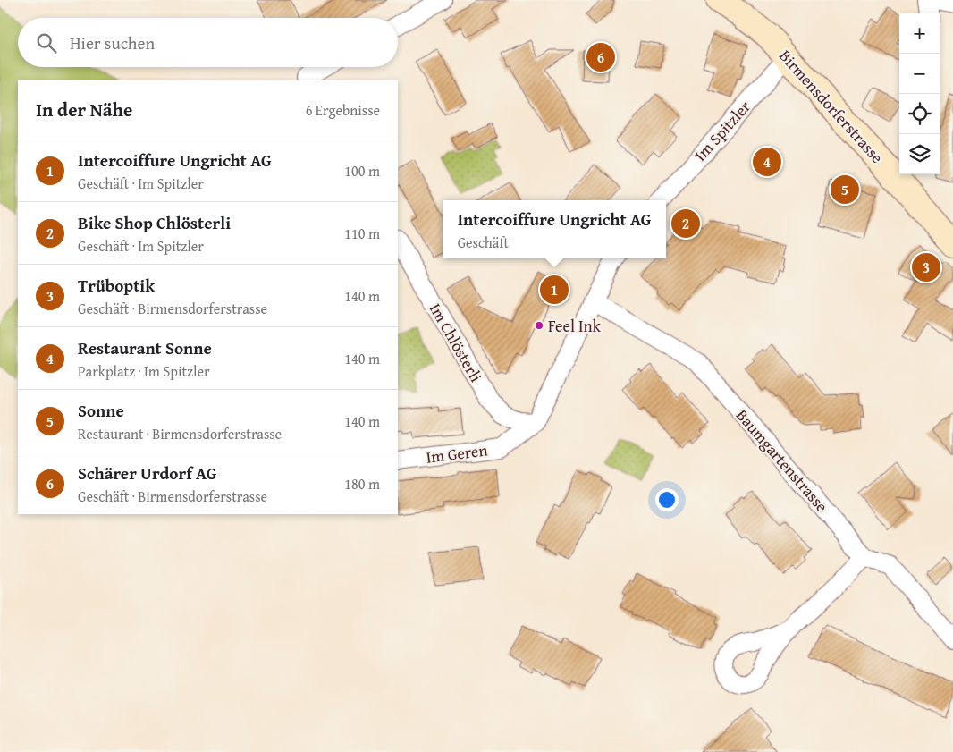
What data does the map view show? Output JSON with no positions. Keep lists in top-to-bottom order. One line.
{"streets":{"main road":["Birmensdorferstrasse"],"street":["Im Spitzler","Im Chlösterli","Im Geren","Baumgartenstrasse"]},"crossings":[["Birmensdorferstrasse","Im Spitzler"],["Im Chlösterli","Im Geren"]],"places":["Feel Ink"],"page":{"map_buttons":["+","−"],"search":"Hier suchen","pins":["6","4","5","2","3","1"],"heading":["In der Nähe","6 Ergebnisse"],"list":[{"mark":"1","name":"Intercoiffure Ungricht AG","note":"Geschäft · Im Spitzler","value":"100 m"},{"mark":"2","name":"Bike Shop Chlösterli","note":"Geschäft · Im Spitzler","value":"110 m"},{"mark":"3","name":"Trüboptik","note":"Geschäft · Birmensdorferstrasse","value":"140 m"},{"mark":"4","name":"Restaurant Sonne","note":"Parkplatz · Im Spitzler","value":"140 m"},{"mark":"5","name":"Sonne","note":"Restaurant · Birmensdorferstrasse","value":"140 m"},{"mark":"6","name":"Schärer Urdorf AG","note":"Geschäft · Birmensdorferstrasse","value":"180 m"}],"popup":["Intercoiffure Ungricht AG","Geschäft"]}}
